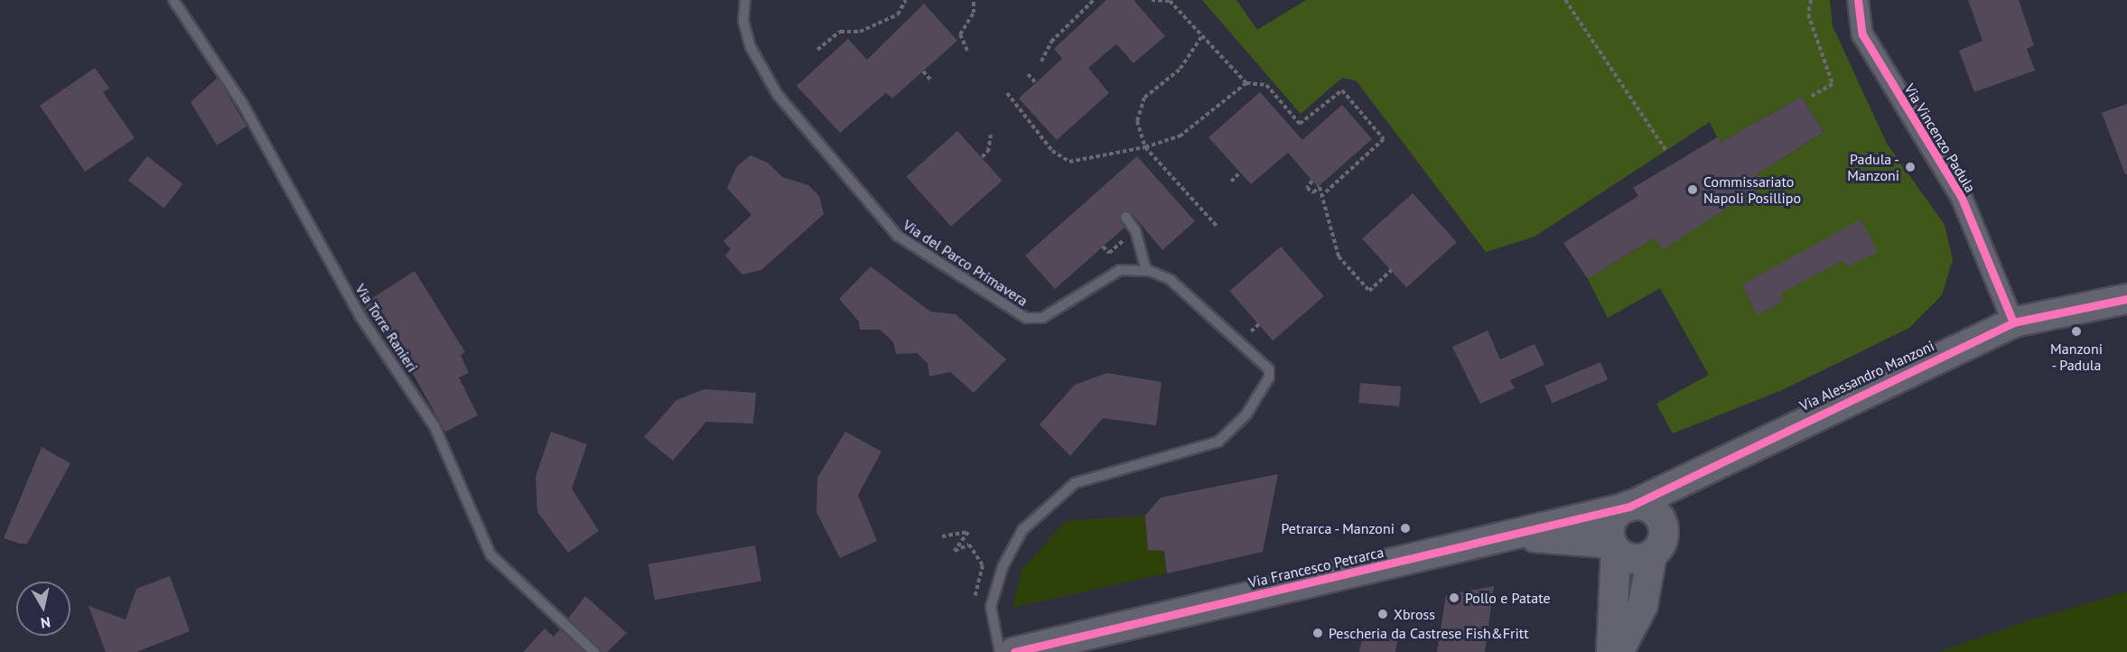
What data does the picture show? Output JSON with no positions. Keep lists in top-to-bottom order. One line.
{"streets":{"street":["Via Vincenzo Padula","Via Alessandro Manzoni","Via Francesco Petrarca"],"lane":["Via del Parco Primavera","Via Torre Ranieri"]},"crossings":[["Via Vincenzo Padula","Via Alessandro Manzoni"],["Via Alessandro Manzoni","Via Francesco Petrarca"]],"places":["Padula - Manzoni","Commissariato Napoli Posillipo","Manzoni - Padula","Petrarca - Manzoni","Pollo e Patate","Xbross","Pescheria da Castrese Fish&Fritt"],"north":"bottom"}
